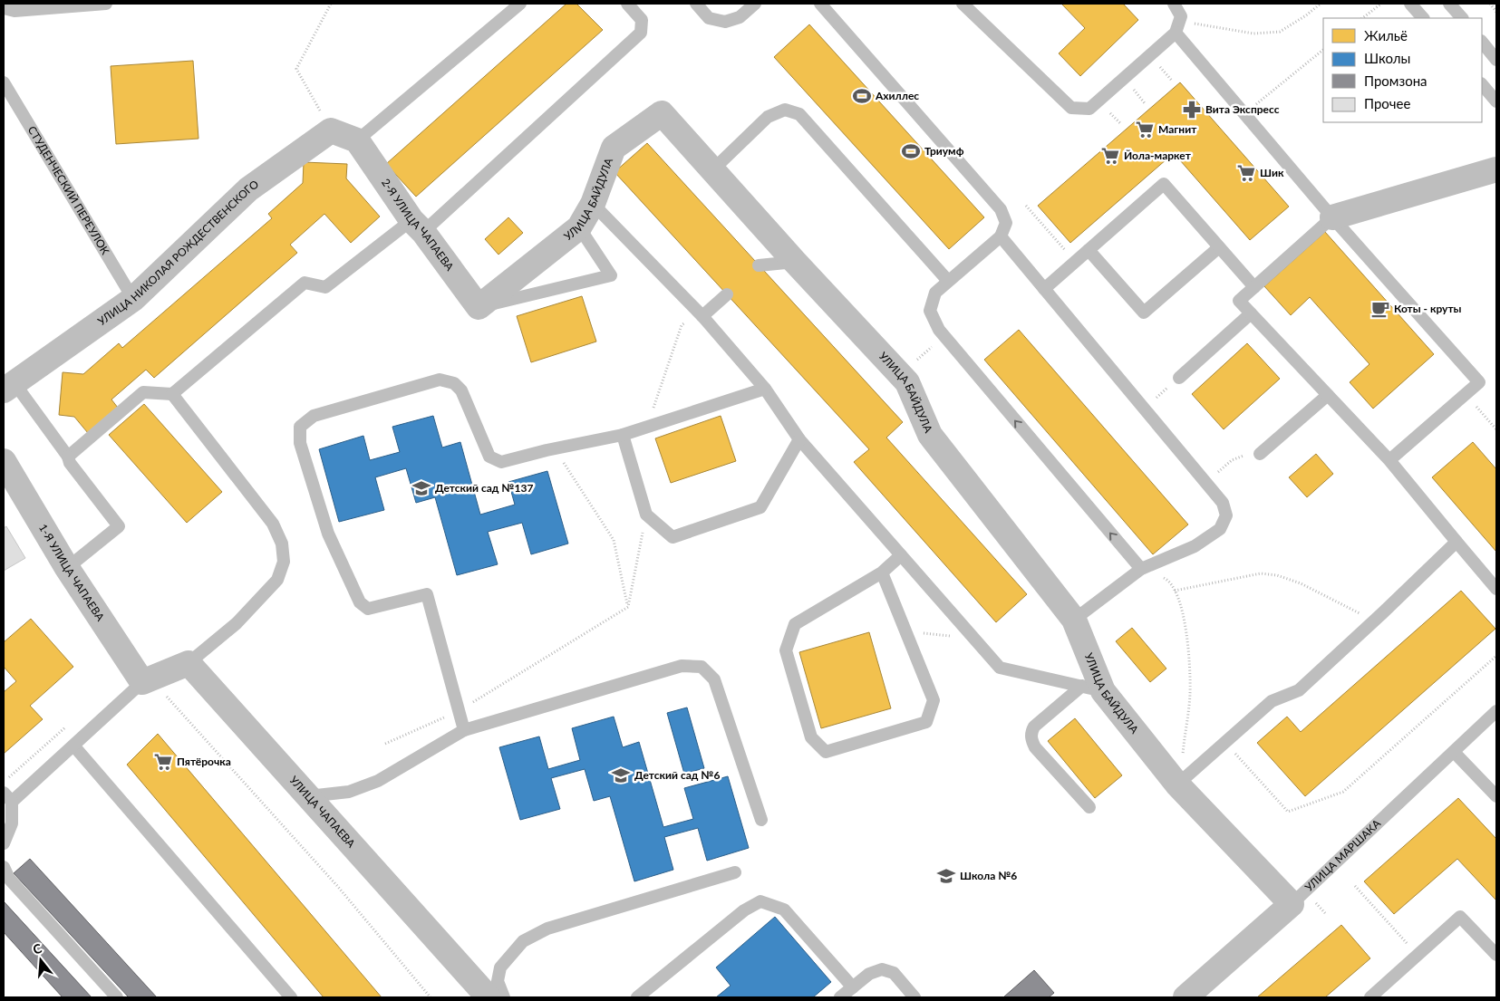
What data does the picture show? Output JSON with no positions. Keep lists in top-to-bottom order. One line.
{"streets":{"street":["УЛИЦА БАЙДУЛА","2-Я УЛИЦА ЧАПАЕВА","УЛИЦА НИКОЛАЯ РОЖДЕСТВЕНСКОГО","1-Я УЛИЦА ЧАПАЕВА","УЛИЦА ЧАПАЕВА","УЛИЦА МАРШАКА"],"lane":["СТУДЕНЧЕСКИЙ ПЕРЕУЛОК"]},"crossings":[["СТУДЕНЧЕСКИЙ ПЕРЕУЛОК","УЛИЦА НИКОЛАЯ РОЖДЕСТВЕНСКОГО"],["УЛИЦА БАЙДУЛА","2-Я УЛИЦА ЧАПАЕВА"],["УЛИЦА БАЙДУЛА","УЛИЦА МАРШАКА"]],"places":{"sports":["Ахиллес","Триумф"],"pharmacy":["Вита Экспресс"],"supermarket":["Магнит","Йола-маркет","Шик","Пятёрочка"],"cafe":["Коты - круты"],"school or university":["Детский сад №137","Детский сад №6","Школа №6"]},"legend":["Жильё","Школы","Промзона","Прочее"],"north":"top"}
